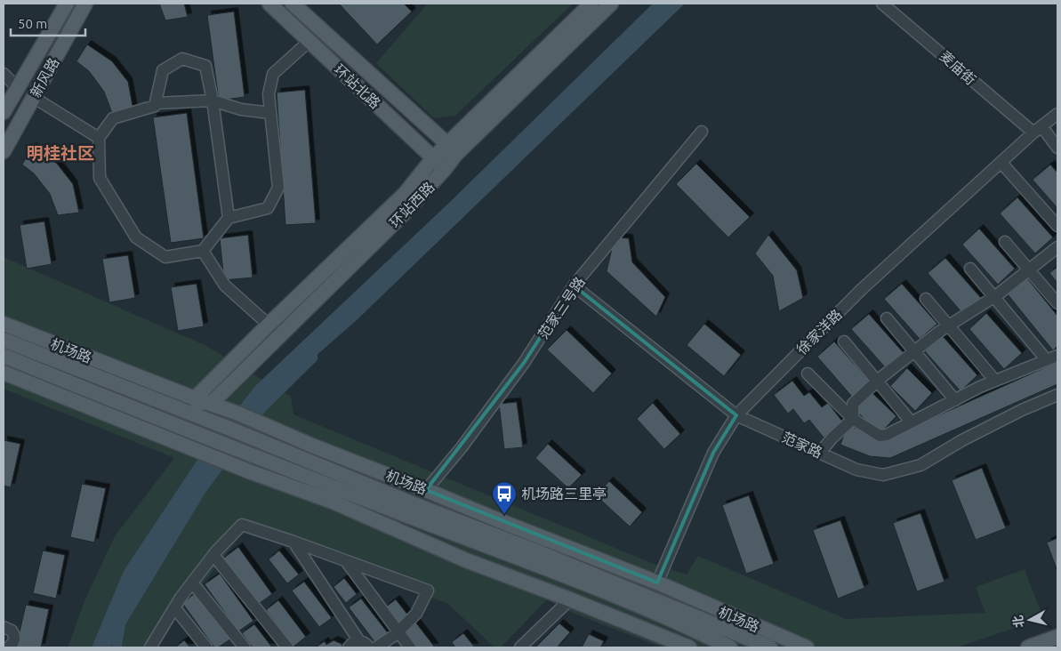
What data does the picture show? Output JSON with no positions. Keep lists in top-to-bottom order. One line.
{"streets":{"main road":["新风路","环站北路","环站西路","机场路"],"street":["麦庙街","范家三号路","徐家洋路","范家路"]},"crossings":[["麦庙街","徐家洋路"],["环站北路","环站西路"],["环站西路","机场路"],["范家三号路","机场路"],["范家三号路","范家路"],["徐家洋路","机场路"],["徐家洋路","范家路"]],"districts":["明桂社区"],"places":{"bus stop":["机场路三里亭"]},"scale_bar":"50 m","north":"left"}
